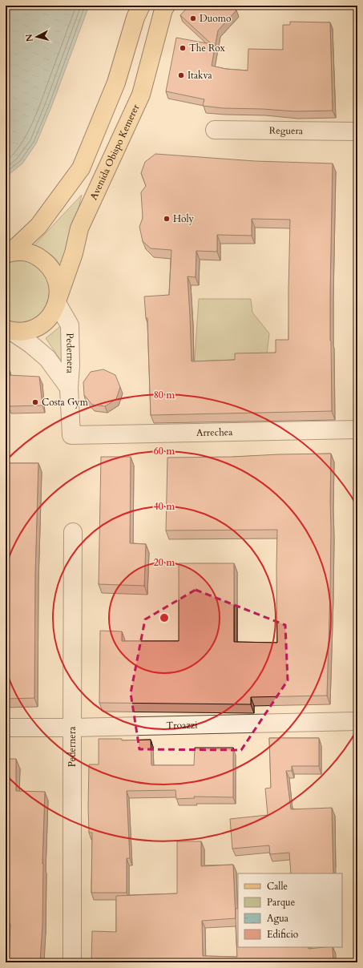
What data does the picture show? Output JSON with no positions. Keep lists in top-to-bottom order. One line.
{"streets":{"main road":["Avenida Obispo Kemerer"],"street":["Reguera","Pedernera","Arrechea","Troazzi"]},"crossings":[["Avenida Obispo Kemerer","Pedernera"],["Pedernera","Arrechea"],["Pedernera","Troazzi"]],"places":["Duomo","The Rox","Itakva","Holy","Costa Gym"],"legend":["Calle","Parque","Agua","Edificio"],"north":"left","rings":["80 m","60 m","40 m","20 m"]}
